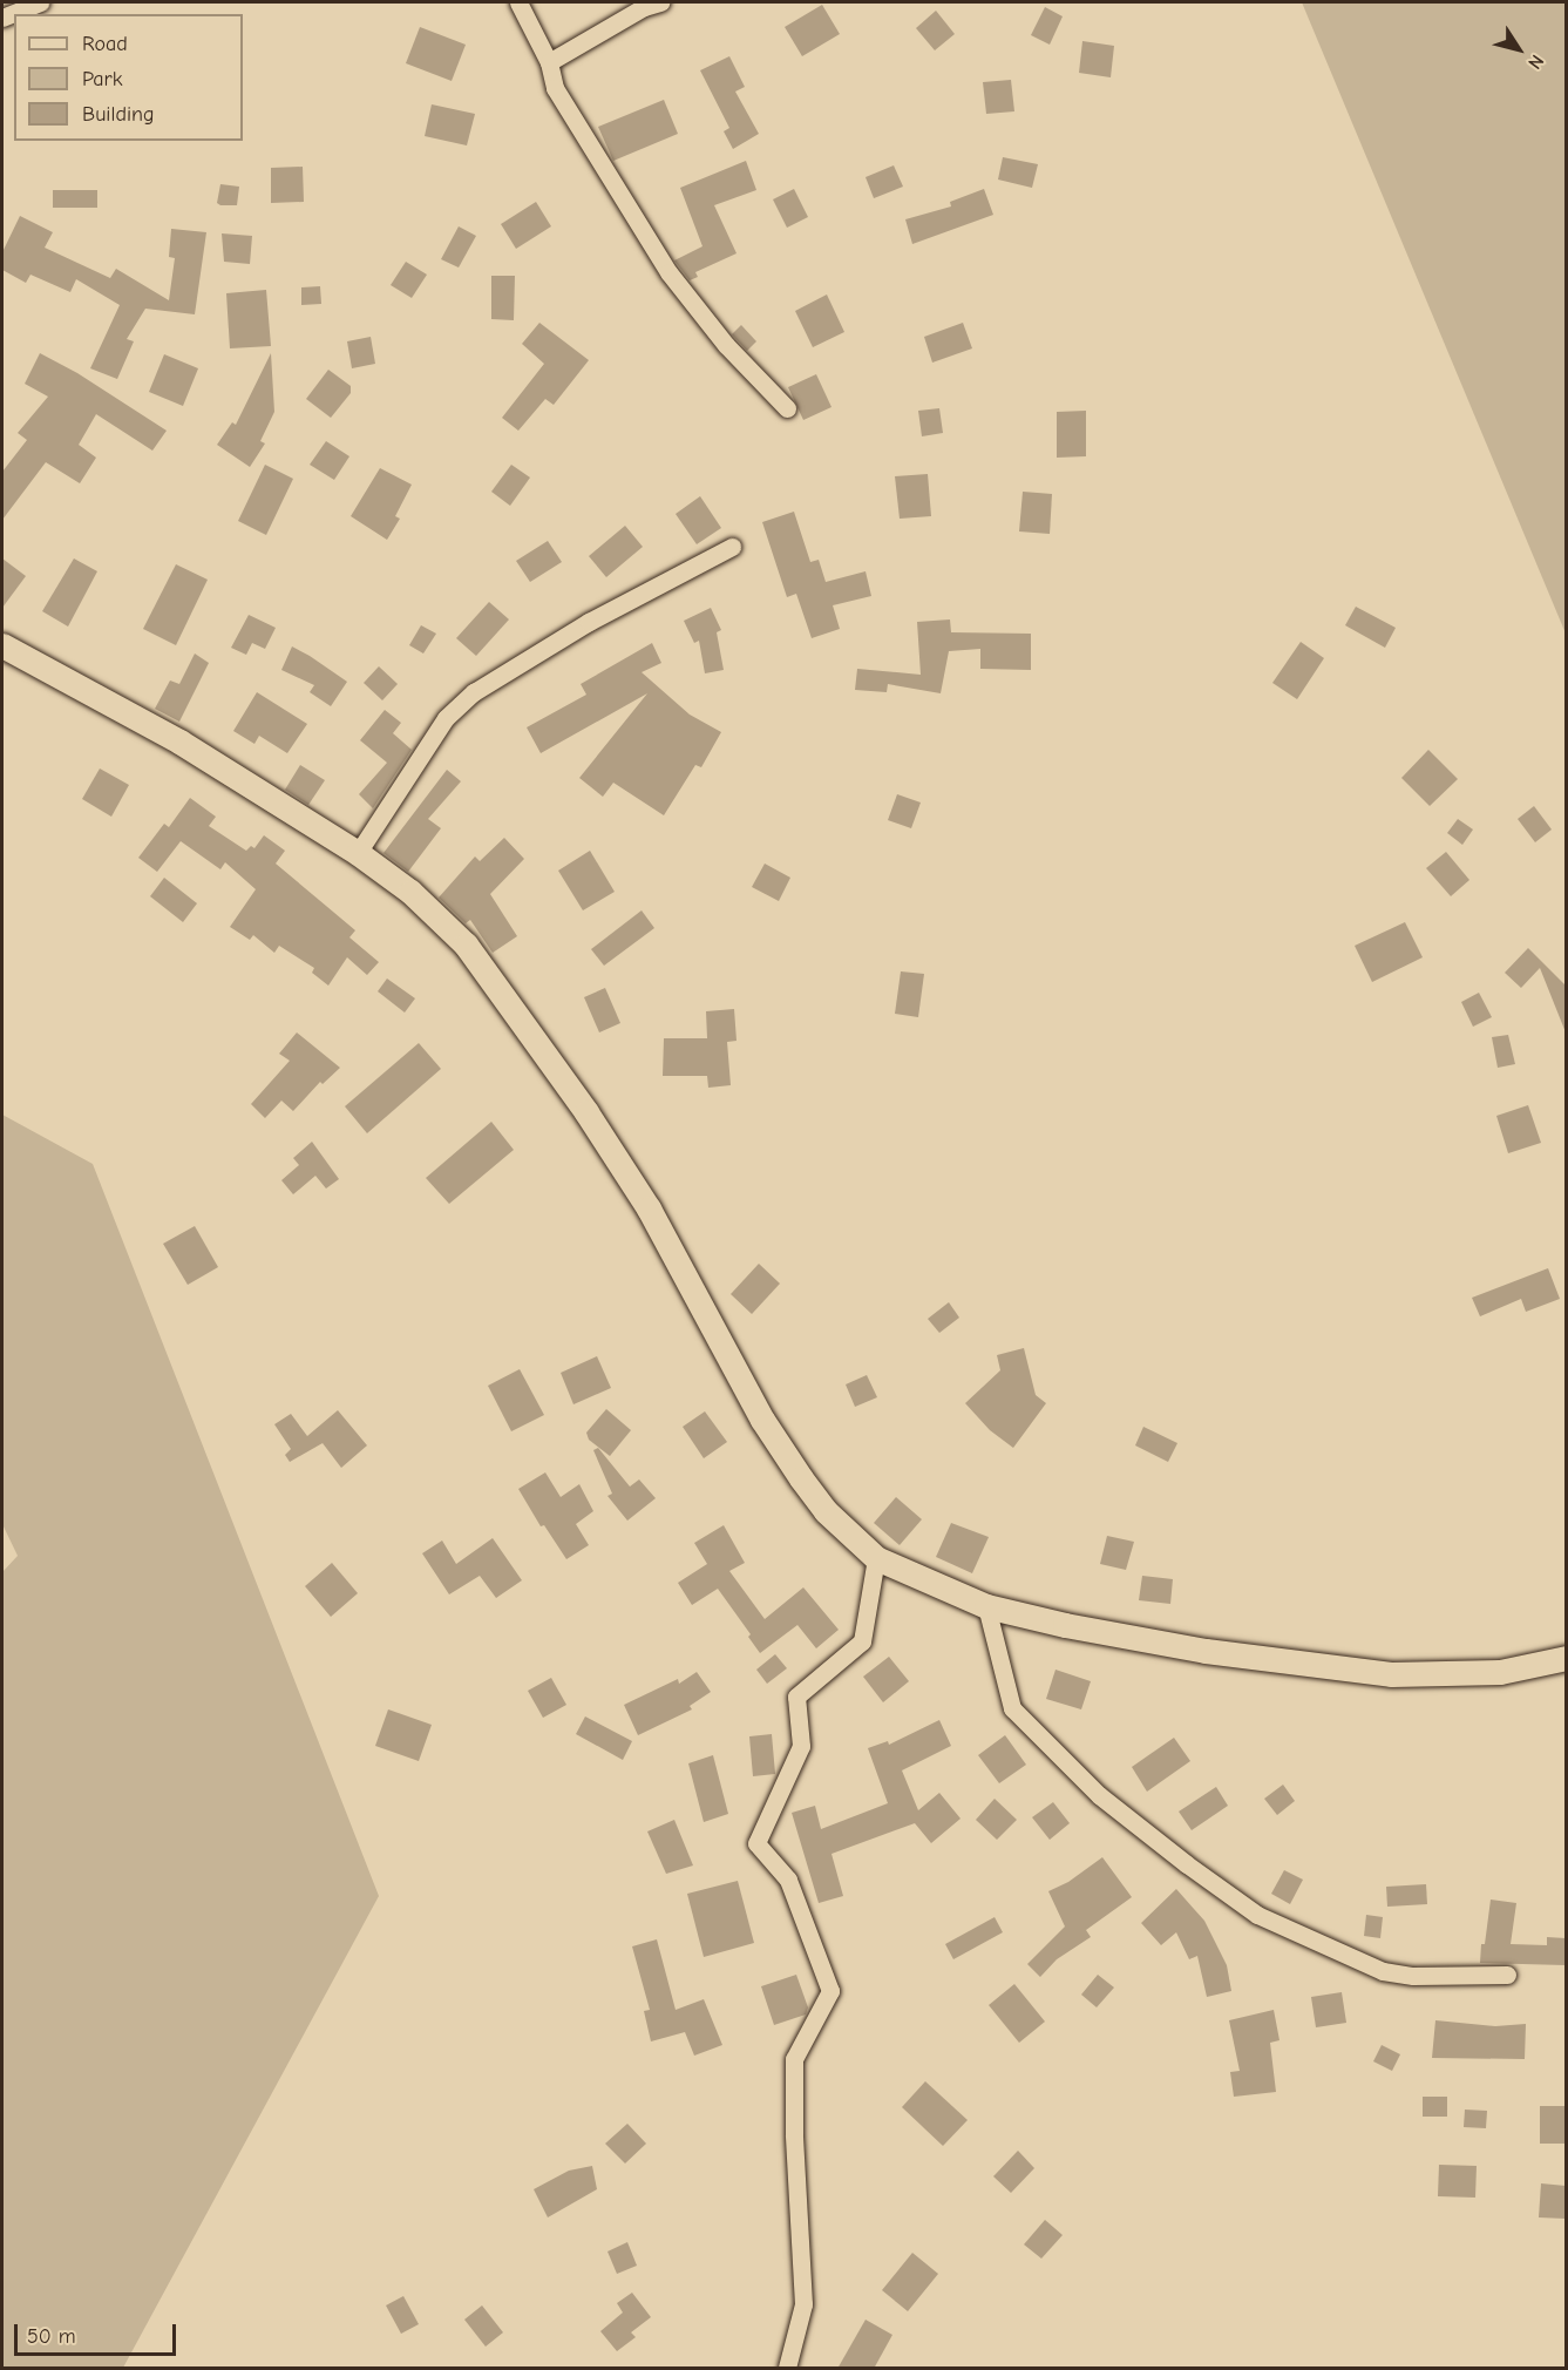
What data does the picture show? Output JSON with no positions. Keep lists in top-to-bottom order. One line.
{"legend":["Road","Park","Building"],"scale_bar":"50 m","north":"bottom right"}
